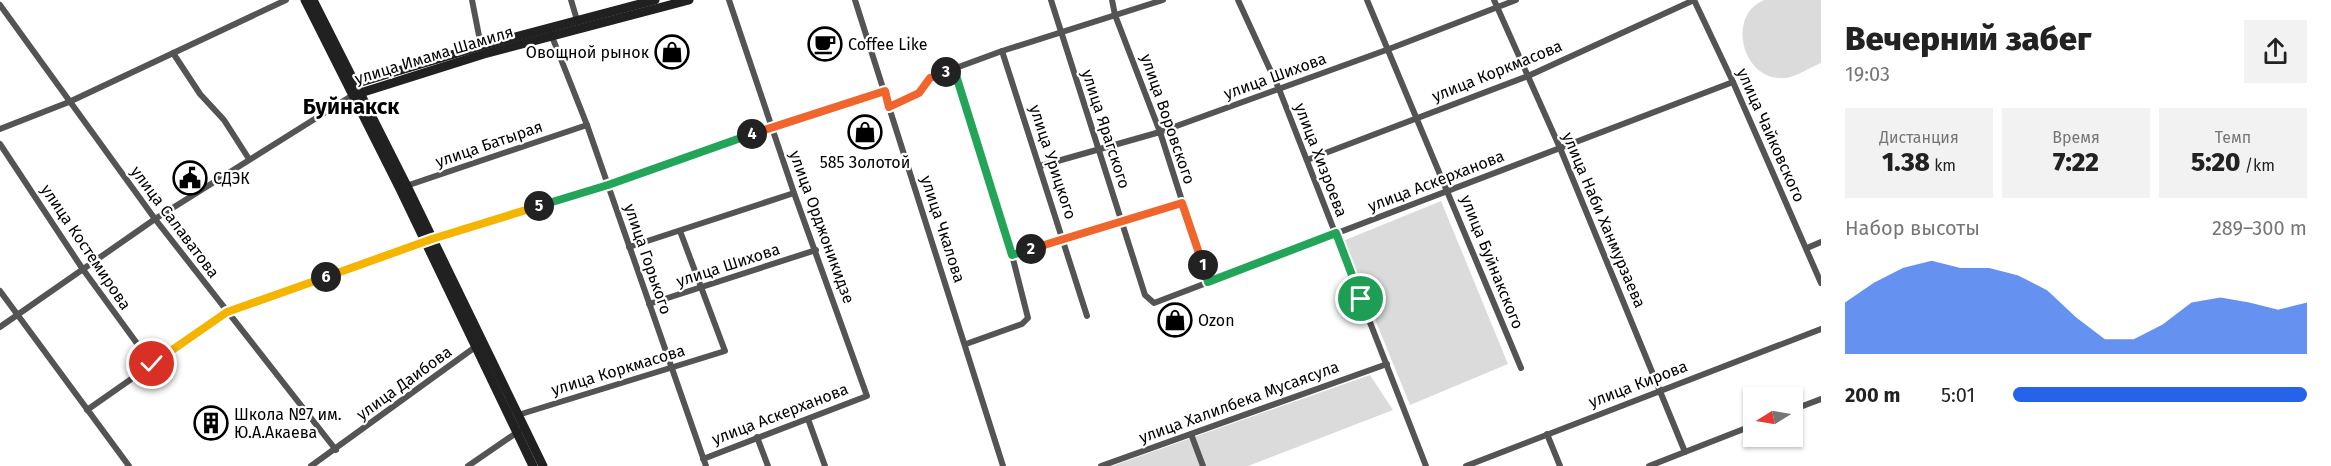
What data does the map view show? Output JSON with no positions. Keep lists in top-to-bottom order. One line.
{"streets":{"main road":["улица Имама Шамиля"],"street":["улица Коркмасова","улица Шихова","улица Воровского","улица Ярагского","улица Чайковского","улица Батырая","улица Хизроева","улица Урицкого","улица Аскерханова","улица Наби Ханмурзаева","улица Салаватова","улица Орджоникидзе","улица Чкалова","улица Костемирова","улица Горького","улица Буйнакского","улица Даибова","улица Кирова","улица Халилбека Мусаясула"]},"crossings":[["улица Имама Шамиля","улица Салаватова"],["улица Имама Шамиля","улица Костемирова"],["улица Имама Шамиля","улица Горького"],["улица Коркмасова","улица Шихова"],["улица Коркмасова","улица Чайковского"],["улица Коркмасова","улица Хизроева"],["улица Коркмасова","улица Наби Ханмурзаева"],["улица Коркмасова","улица Горького"],["улица Коркмасова","улица Буйнакского"],["улица Шихова","улица Воровского"],["улица Шихова","улица Ярагского"],["улица Шихова","улица Хизроева"],["улица Шихова","улица Урицкого"],["улица Шихова","улица Наби Ханмурзаева"],["улица Шихова","улица Орджоникидзе"],["улица Шихова","улица Горького"],["улица Шихова","улица Буйнакского"],["улица Воровского","улица Аскерханова"],["улица Ярагского","улица Аскерханова"],["улица Чайковского","улица Аскерханова"],["улица Батырая","улица Горького"],["улица Хизроева","улица Аскерханова"],["улица Хизроева","улица Халилбека Мусаясула"],["улица Аскерханова","улица Наби Ханмурзаева"],["улица Аскерханова","улица Орджоникидзе"],["улица Аскерханова","улица Горького"],["улица Аскерханова","улица Буйнакского"],["улица Наби Ханмурзаева","улица Кирова"],["улица Салаватова","улица Даибова"]],"districts":["Буйнакск"],"places":{"cafe":["Coffee Like"],"shop":["Овощной рынок","585 Золотой","Ozon"],"public building":["СДЭК"],"building":["Школа №7 им. Ю.А.Акаева"]},"north":"left","page":{"heading":["Вечерний забег","19:03"],"pins":["3","4","5","2","1","6"],"stats":[["Дистанция","1.38 km"],["Время","7:22"],["Темп","5:20 /km"]],"chart":["Набор высоты","289–300 m"],"list":[{"name":"200 m","note":"5:01"}]}}
